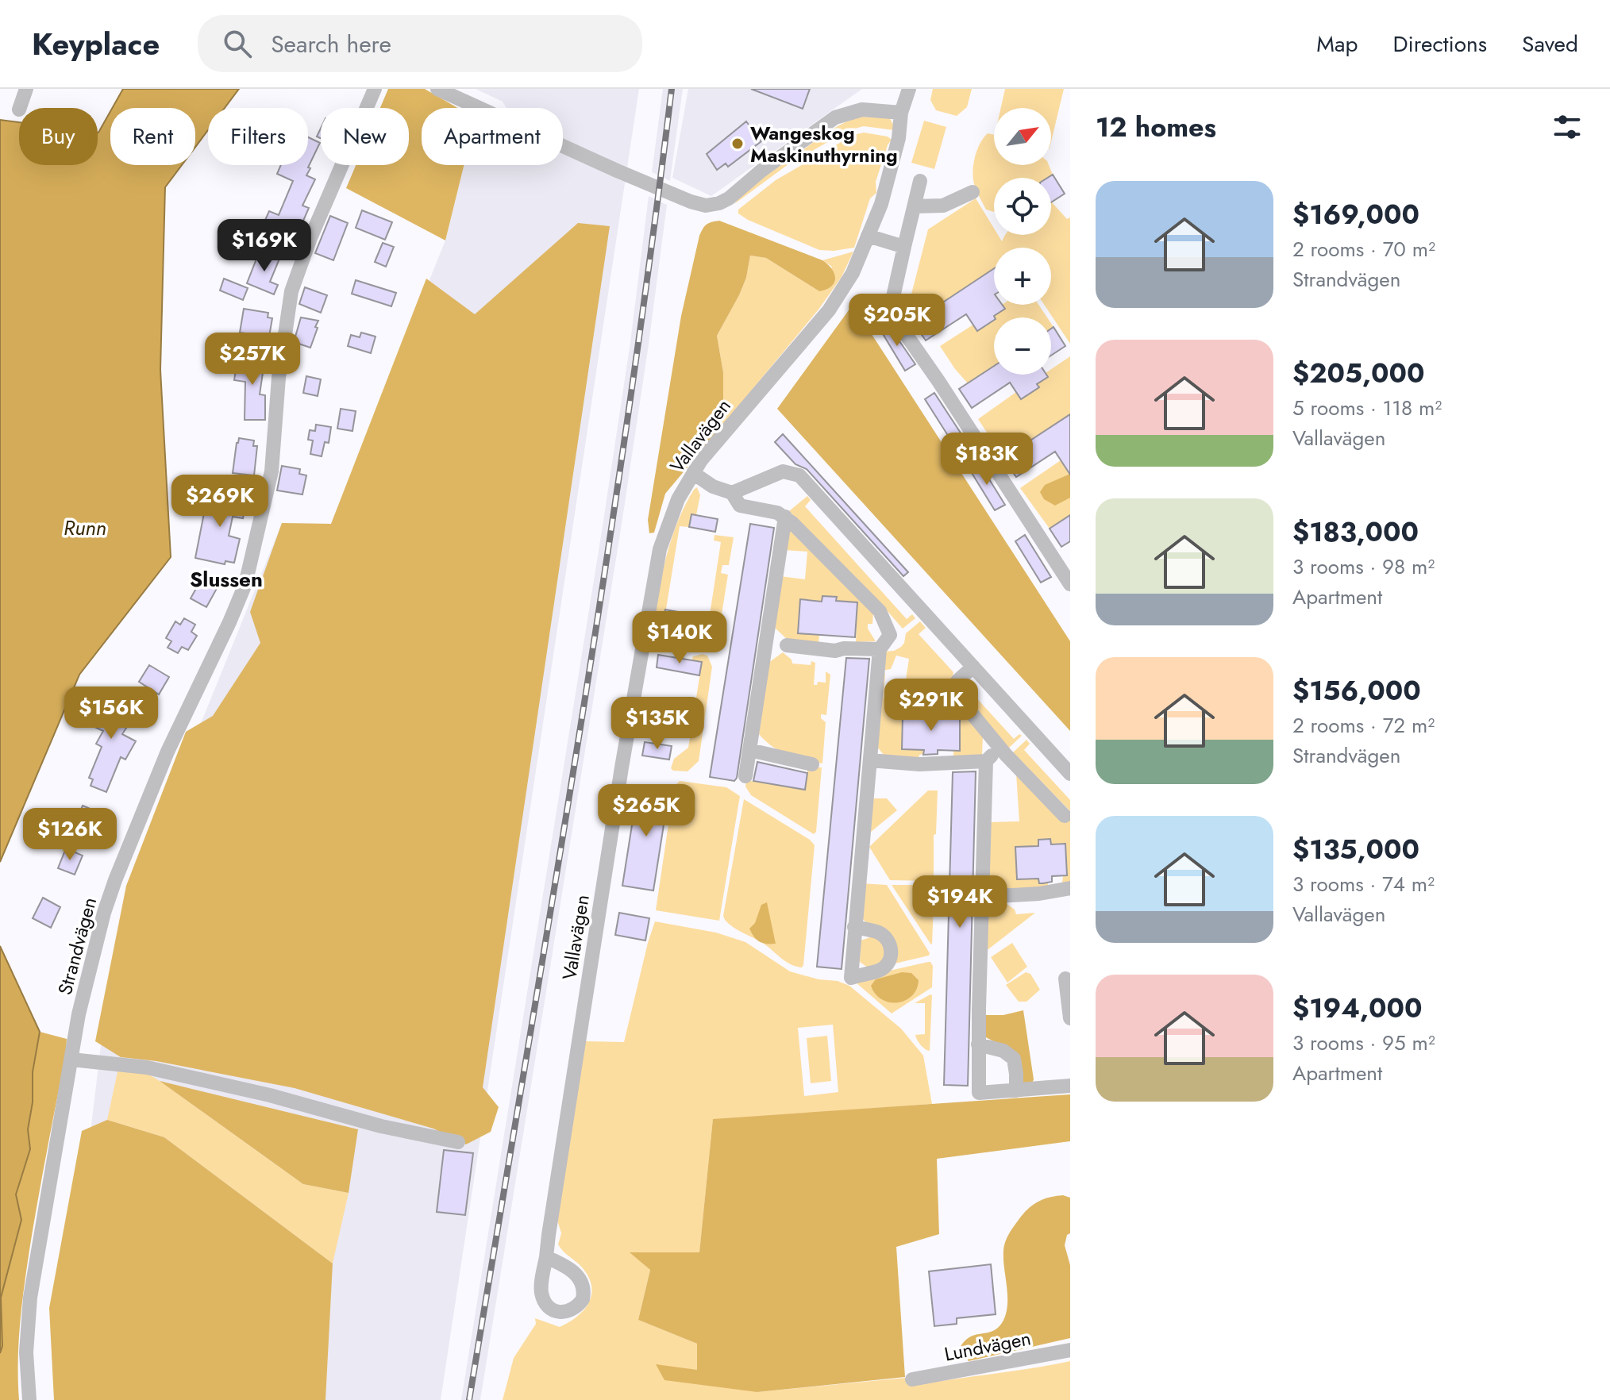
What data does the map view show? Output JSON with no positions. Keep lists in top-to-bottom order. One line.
{"streets":{"street":["Vallavägen","Strandvägen","Lundvägen"]},"districts":["Slussen"],"water":["Runn"],"places":["Wangeskog Maskinuthyrning"],"north":"top right","page":{"header":"Keyplace","search":"Search here","nav":["Map","Directions","Saved"],"heading":"12 homes","map_buttons":["+","−"],"chip":["Buy","Rent","Filters","New","Apartment"],"list":[{"name":"$169,000","note":"2 rooms · 70 m² · Strandvägen"},{"name":"$205,000","note":"5 rooms · 118 m² · Vallavägen"},{"name":"$183,000","note":"3 rooms · 98 m² · Apartment"},{"name":"$156,000","note":"2 rooms · 72 m² · Strandvägen"},{"name":"$135,000","note":"3 rooms · 74 m² · Vallavägen"},{"name":"$194,000","note":"3 rooms · 95 m² · Apartment"}],"price":["$169K","$205K","$257K","$183K","$269K","$140K","$291K","$156K","$135K","$265K","$126K","$194K"]}}
